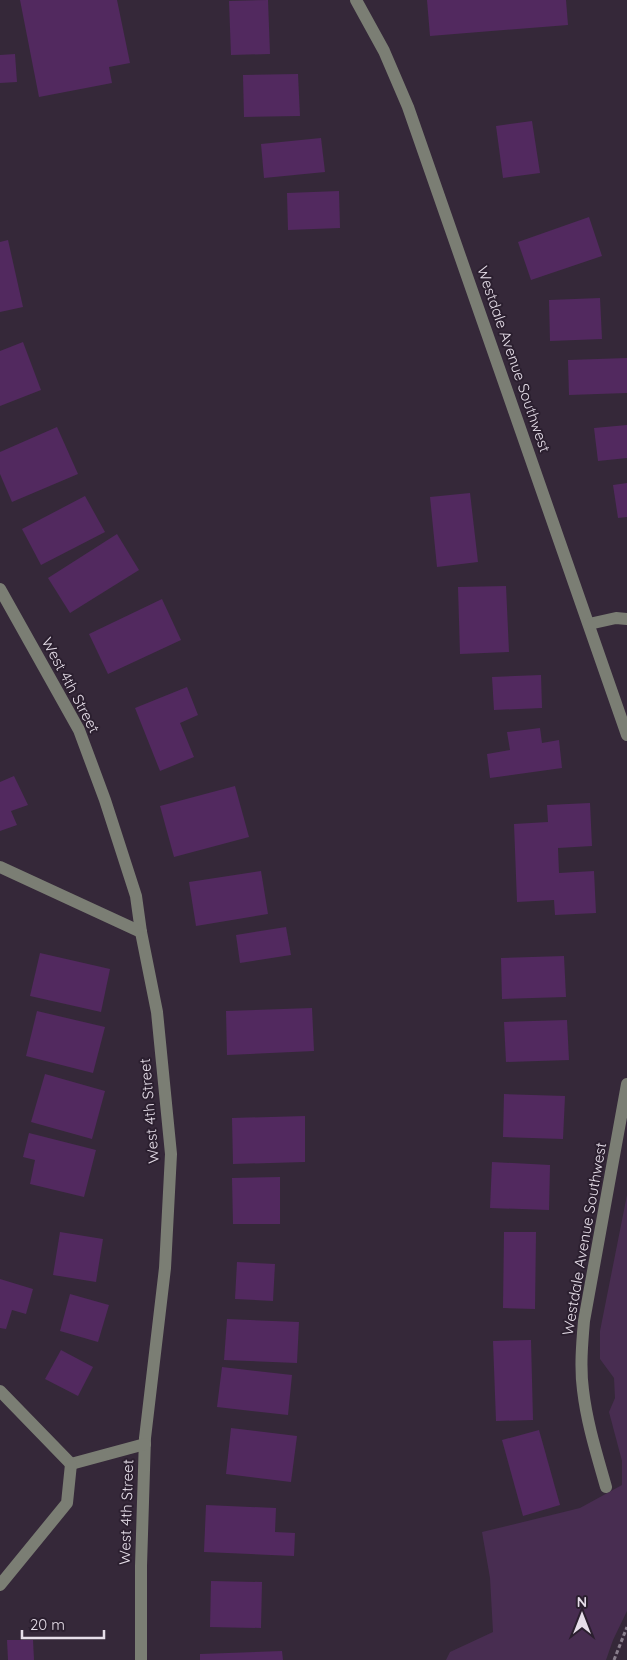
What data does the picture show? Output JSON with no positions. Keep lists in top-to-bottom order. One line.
{"streets":{"street":["Westdale Avenue Southwest","West 4th Street"]},"scale_bar":"20 m","north":"top"}
